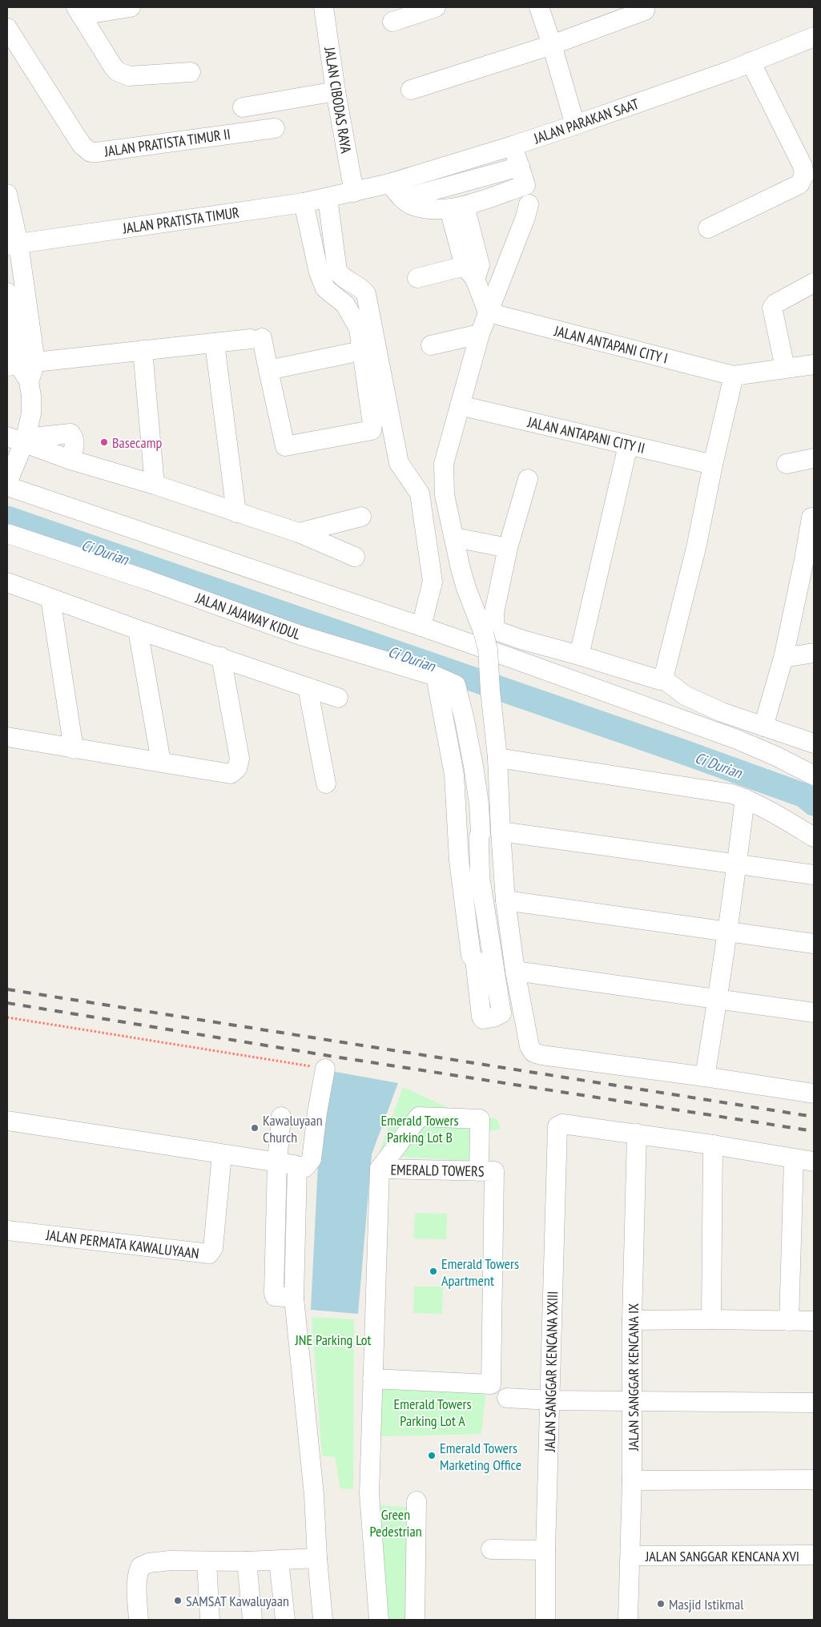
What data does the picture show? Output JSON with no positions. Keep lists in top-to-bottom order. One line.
{"streets":{"street":["JALAN CIBODAS RAYA","JALAN PARAKAN SAAT","JALAN PRATISTA TIMUR II","JALAN PRATISTA TIMUR","JALAN ANTAPANI CITY I","JALAN ANTAPANI CITY II","JALAN JAJAWAY KIDUL","EMERALD TOWERS","JALAN PERMATA KAWALUYAAN","JALAN SANGGAR KENCANA XXIII","JALAN SANGGAR KENCANA IX","JALAN SANGGAR KENCANA XVI"]},"crossings":[["JALAN CIBODAS RAYA","JALAN PARAKAN SAAT"],["JALAN CIBODAS RAYA","JALAN PRATISTA TIMUR"],["JALAN PARAKAN SAAT","JALAN PRATISTA TIMUR"],["JALAN SANGGAR KENCANA XXIII","JALAN SANGGAR KENCANA IX"],["JALAN SANGGAR KENCANA IX","JALAN SANGGAR KENCANA XVI"]],"water":["Ci Durian"],"parks":["Emerald Towers Parking Lot B","JNE Parking Lot","Emerald Towers Parking Lot A","Green Pedestrian"],"places":["Basecamp","Kawaluyaan Church","Emerald Towers Apartment","Emerald Towers Marketing Office","SAMSAT Kawaluyaan","Masjid Istikmal"]}
